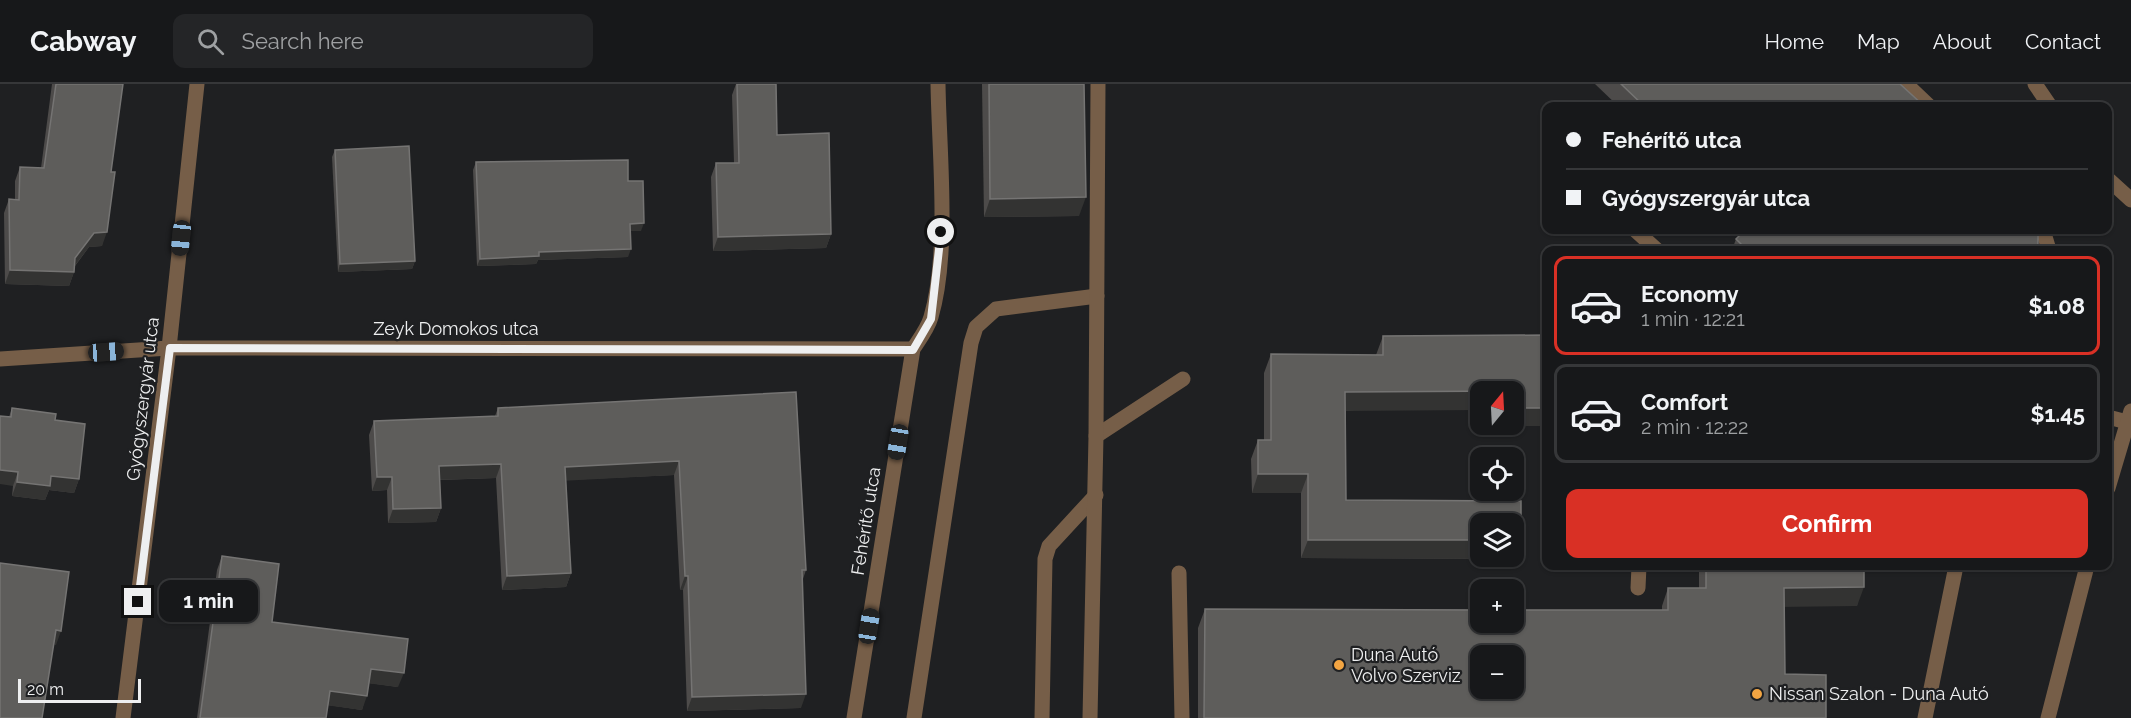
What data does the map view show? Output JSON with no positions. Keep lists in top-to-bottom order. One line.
{"streets":{"street":["Zeyk Domokos utca","Gyógyszergyár utca","Fehérítő utca"]},"crossings":[["Zeyk Domokos utca","Gyógyszergyár utca"],["Zeyk Domokos utca","Fehérítő utca"]],"places":["Duna Autó Volvo Szerviz","Nissan Szalon - Duna Autó"],"scale_bar":"20 m","north":"top","page":{"header":"Cabway","search":"Search here","nav":["Home","Map","About","Contact"],"banner":["Fehérítő utca","Gyógyszergyár utca"],"list":[{"name":"Economy","note":"1 min · 12:21","value":"$1.08"},{"name":"Comfort","note":"2 min · 12:22","value":"$1.45"}],"map_buttons":["+","−"],"buttons":"Confirm","bubble":"1 min","scale":"20 m"}}
